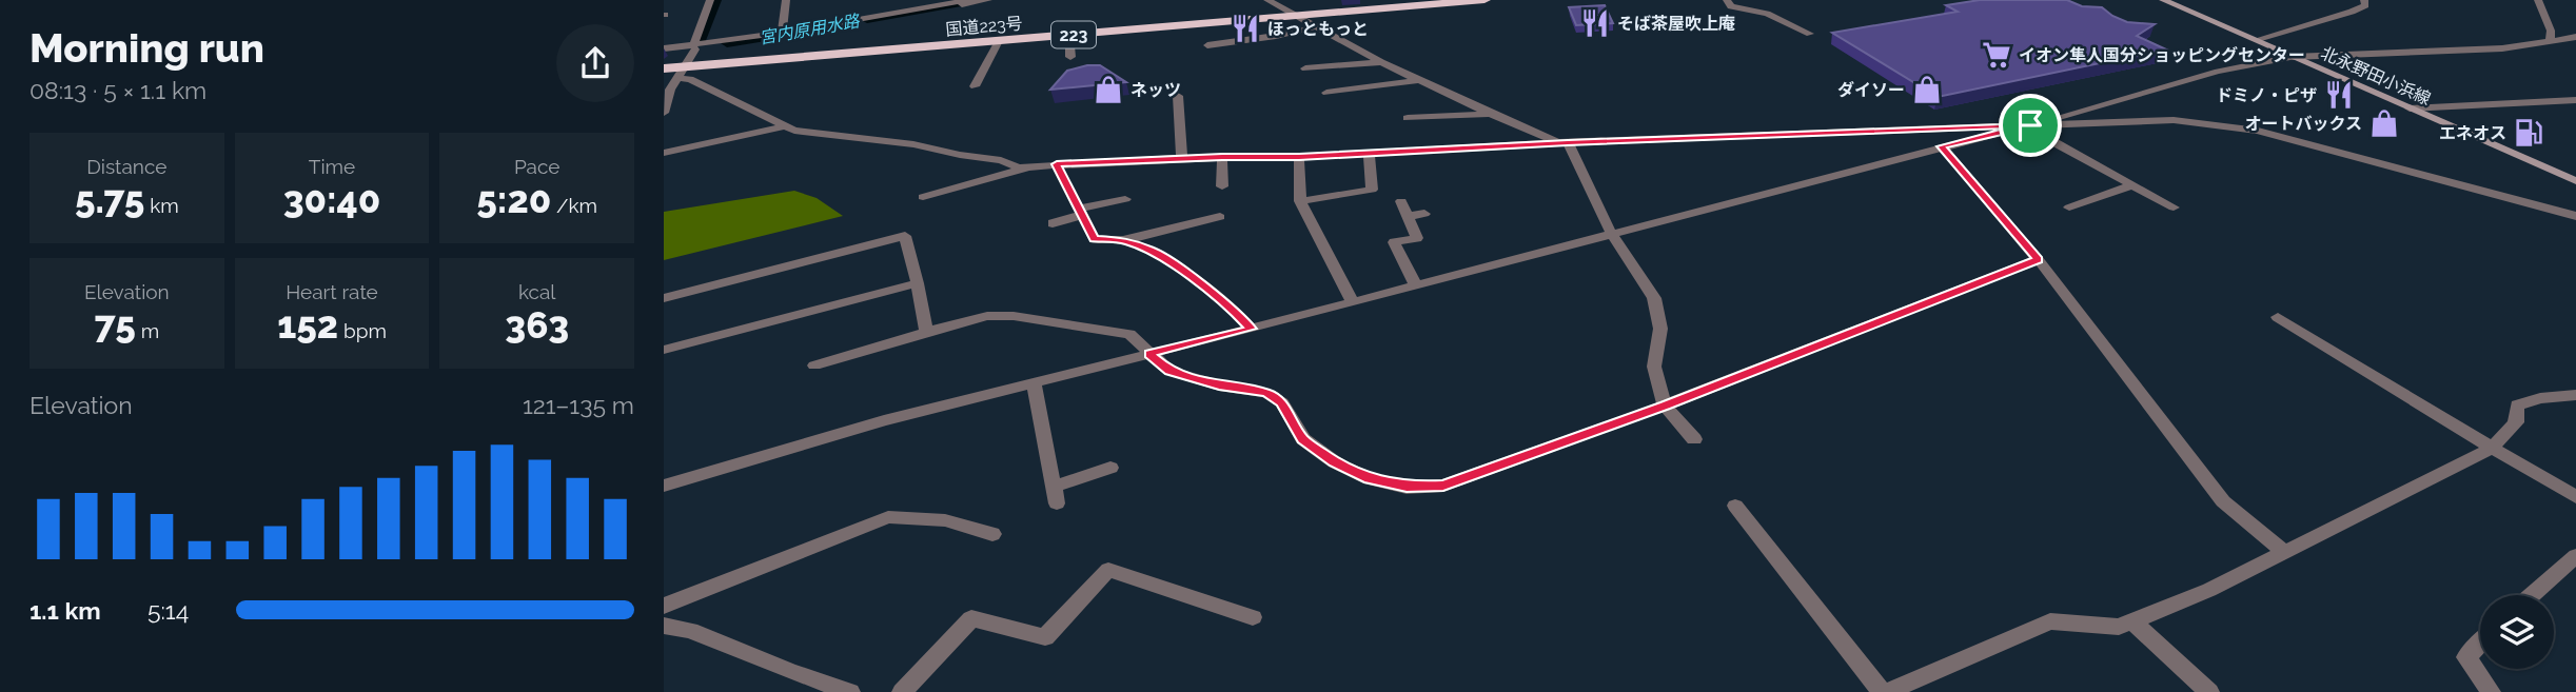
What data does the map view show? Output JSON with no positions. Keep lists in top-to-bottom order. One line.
{"streets":{"highway":["国道223号","223"],"main road":["北永野田小浜線"]},"water":["宮内原用水路"],"places":{"restaurant":["そば茶屋吹上庵","ほっともっと","ドミノ・ピザ"],"supermarket":["イオン隼人国分ショッピングセンター"],"shop":["ネッツ","ダイソー","オートバックス"],"fuel station":["エネオス"]},"page":{"heading":["Morning run","08:13 · 5 × 1.1 km"],"stats":[["Distance","5.75 km"],["Time","30:40"],["Pace","5:20 /km"],["Elevation","75 m"],["Heart rate","152 bpm"],["kcal","363"]],"chart":["Elevation","121–135 m"],"list":[{"name":"1.1 km","note":"5:14"}]}}
